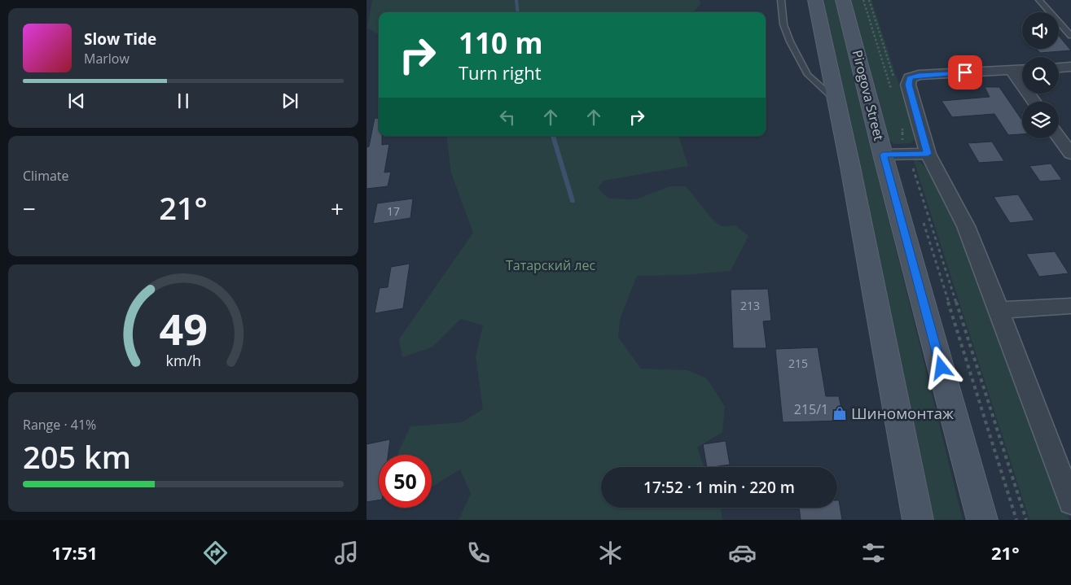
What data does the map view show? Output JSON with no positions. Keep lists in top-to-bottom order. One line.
{"streets":{"main road":["Pirogova Street"]},"parks":["Татарский лес"],"places":{"shop":["Шиномонтаж"]},"house_numbers":["17","213","215","215/1"],"page":{"turn":["110 m","Turn right"],"song":["Slow Tide","Marlow"],"tile":["Climate",["Range · 41%","205 km"]],"heat":["−","21°","+"],"limit":"50","trip":"17:52 · 1 min · 220 m","tabs":["17:51","21°"],"gauge":["49","km/h"]}}
